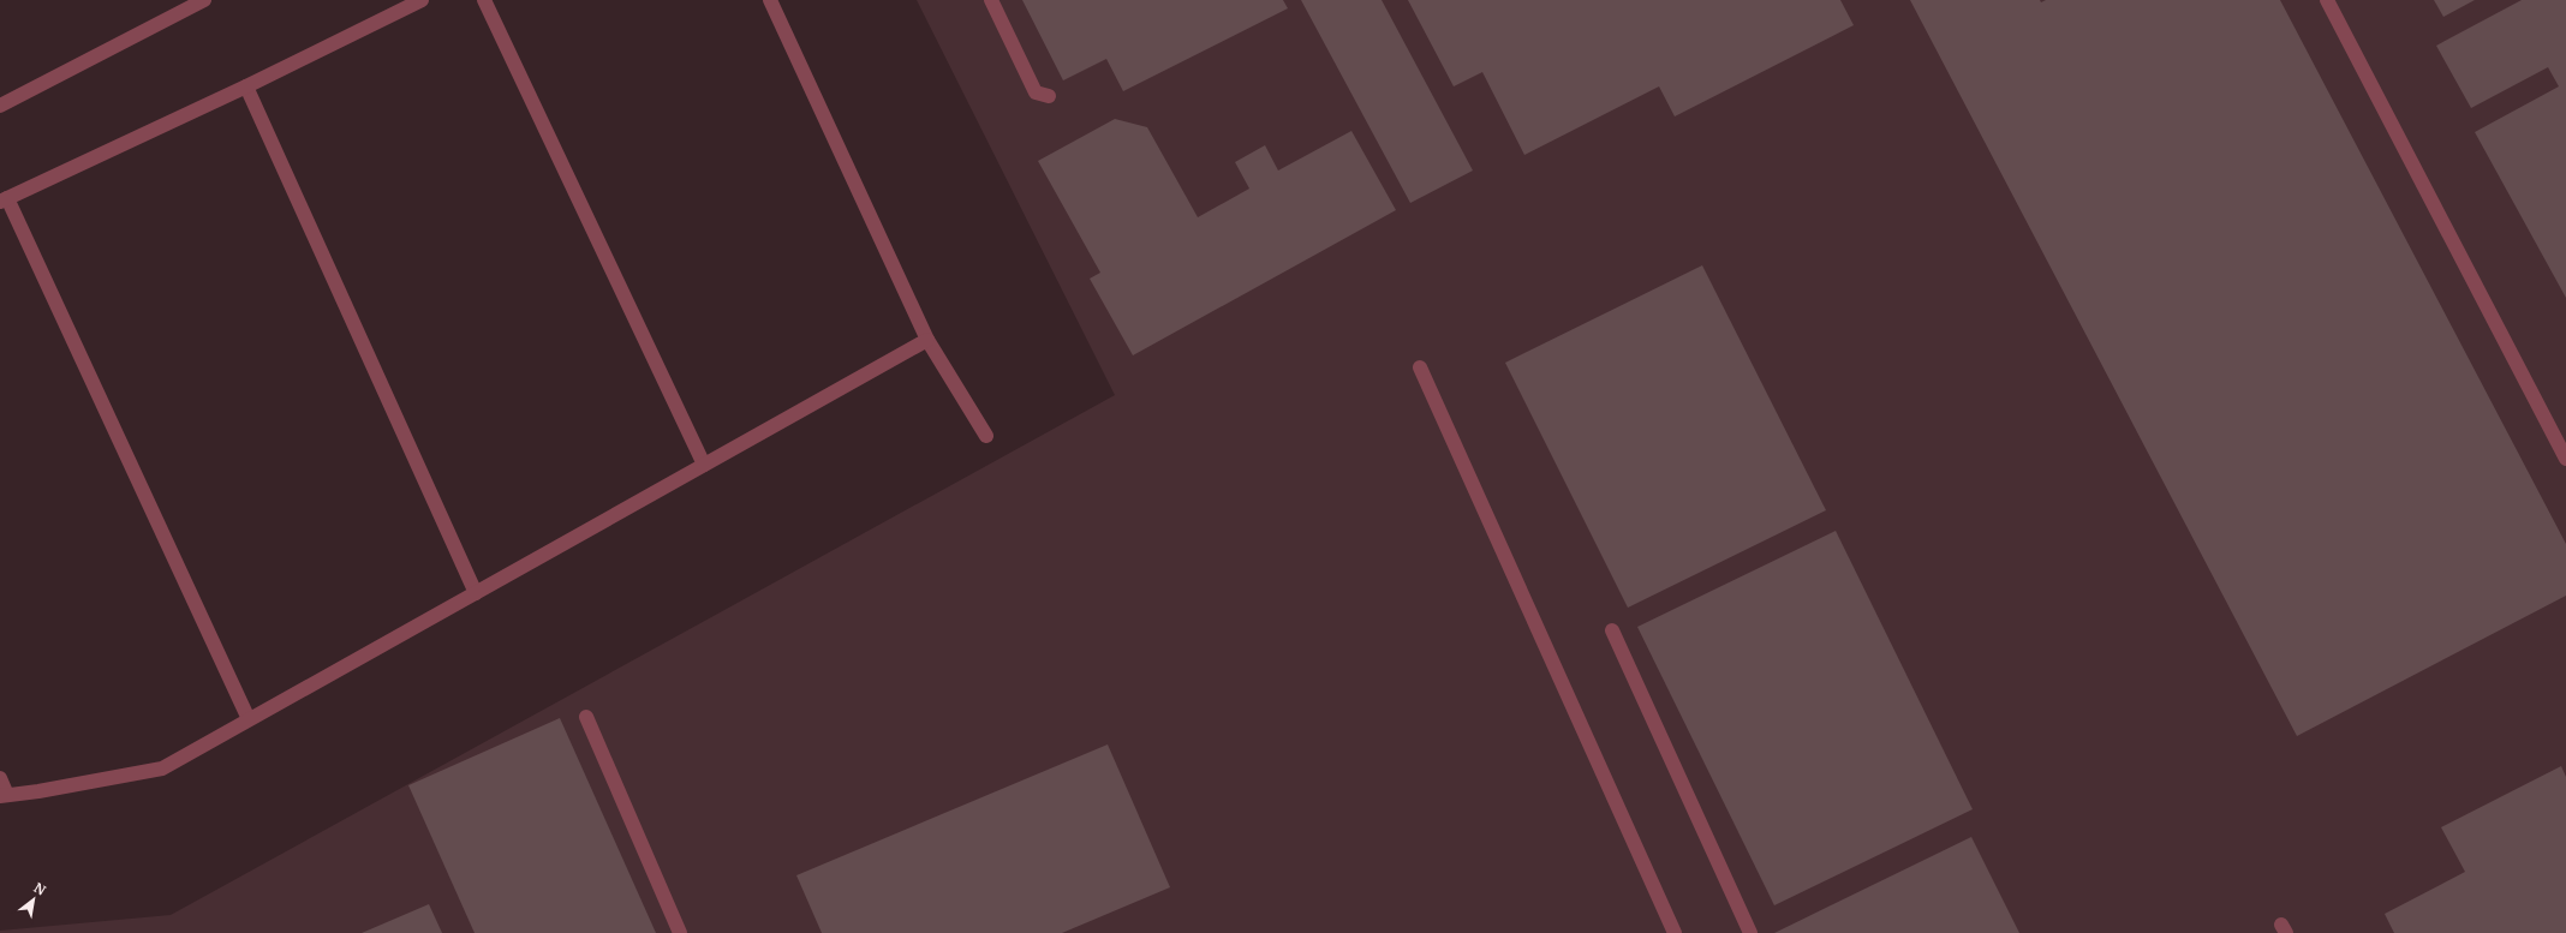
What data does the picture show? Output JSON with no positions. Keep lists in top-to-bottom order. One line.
{"north":"top right"}
